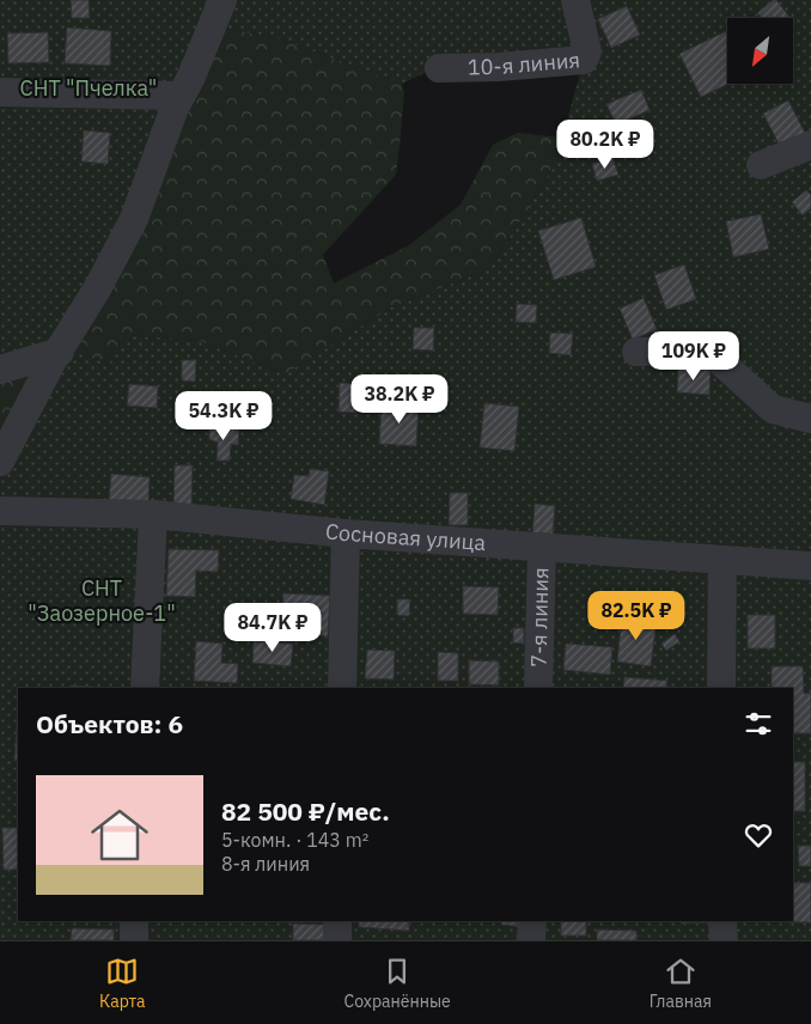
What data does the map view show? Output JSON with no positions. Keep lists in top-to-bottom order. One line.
{"streets":{"street":["10-я линия","Сосновая улица","7-я линия"]},"crossings":[["Сосновая улица","7-я линия"]],"parks":["СНТ \"Пчелка\"","СНТ \"Заозерное-1\""],"north":"bottom left","page":{"price":["80.2K ₽","109K ₽","38.2K ₽","54.3K ₽","82.5K ₽","84.7K ₽"],"heading":"Объектов: 6","list":[{"name":"82 500 ₽/мес.","note":"5-комн. · 143 m² · 8-я линия"}],"tabs":["Карта","Сохранённые","Главная"]}}
